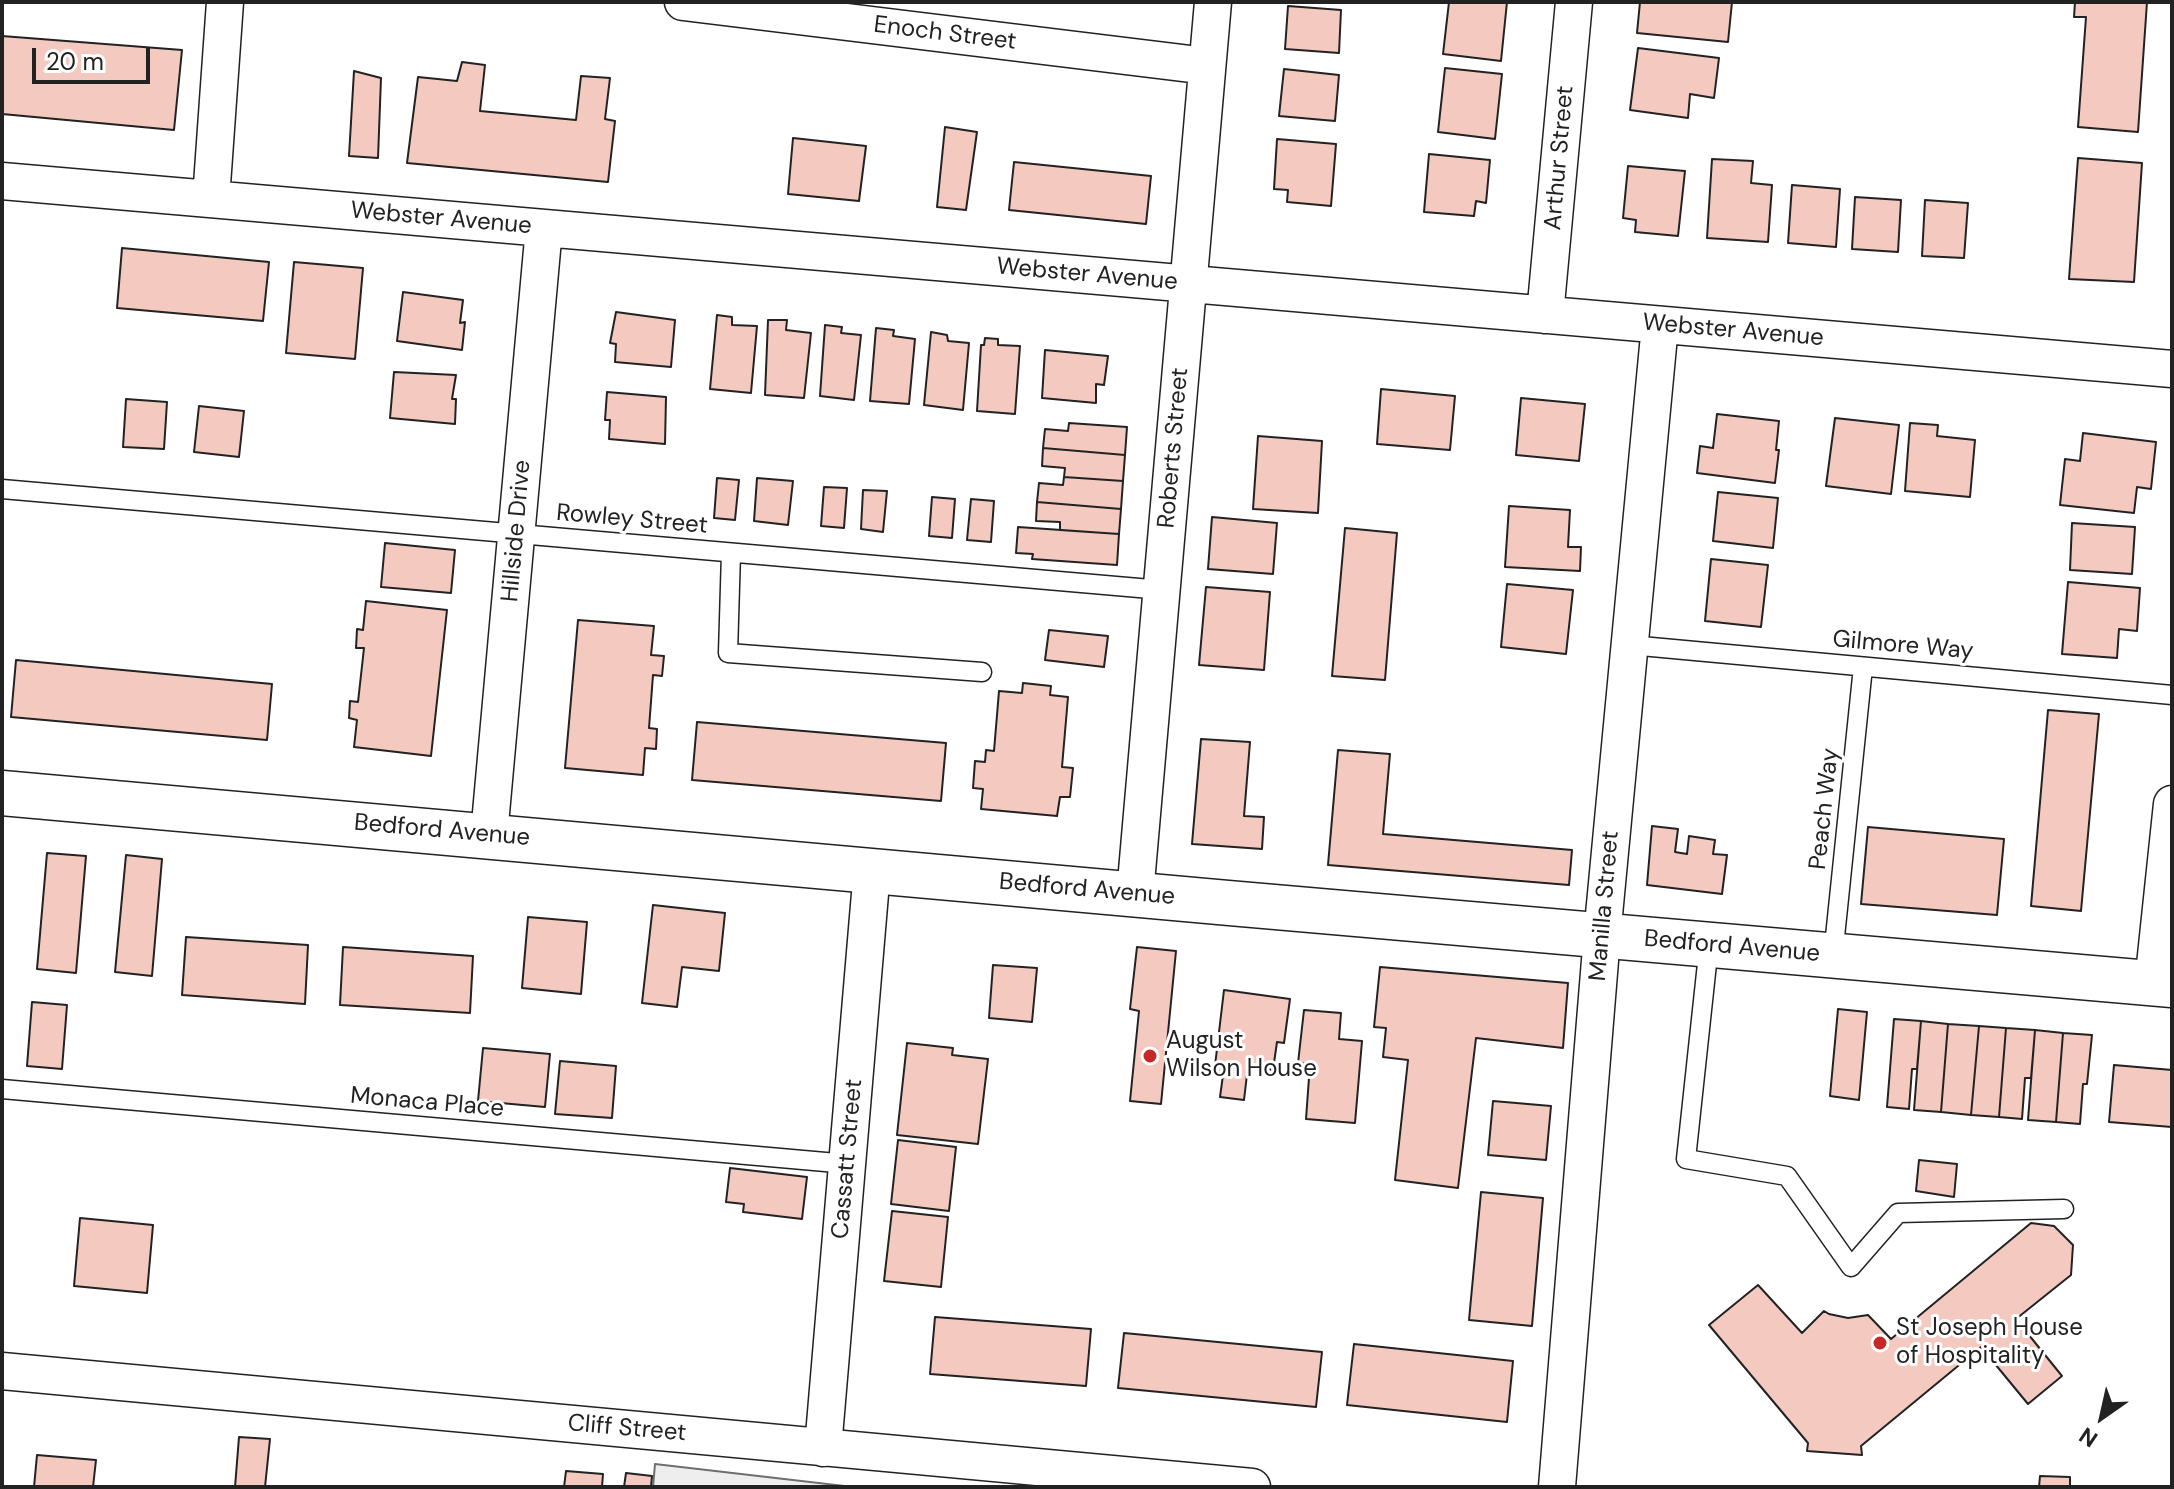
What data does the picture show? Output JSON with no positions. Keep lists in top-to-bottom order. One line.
{"streets":{"street":["Enoch Street","Arthur Street","Webster Avenue","Roberts Street","Hillside Drive","Bedford Avenue","Manilla Street","Cassatt Street","Cliff Street"],"lane":["Rowley Street","Gilmore Way","Peach Way","Monaca Place"]},"crossings":[["Enoch Street","Roberts Street"],["Arthur Street","Webster Avenue"],["Webster Avenue","Roberts Street"],["Webster Avenue","Hillside Drive"],["Webster Avenue","Manilla Street"],["Roberts Street","Rowley Street"],["Roberts Street","Bedford Avenue"],["Rowley Street","Hillside Drive"],["Hillside Drive","Bedford Avenue"],["Gilmore Way","Peach Way"],["Gilmore Way","Manilla Street"],["Peach Way","Bedford Avenue"],["Bedford Avenue","Manilla Street"],["Bedford Avenue","Cassatt Street"],["Monaca Place","Cassatt Street"],["Cassatt Street","Cliff Street"]],"places":["August Wilson House","St Joseph House of Hospitality"],"scale_bar":"20 m","north":"bottom left"}
